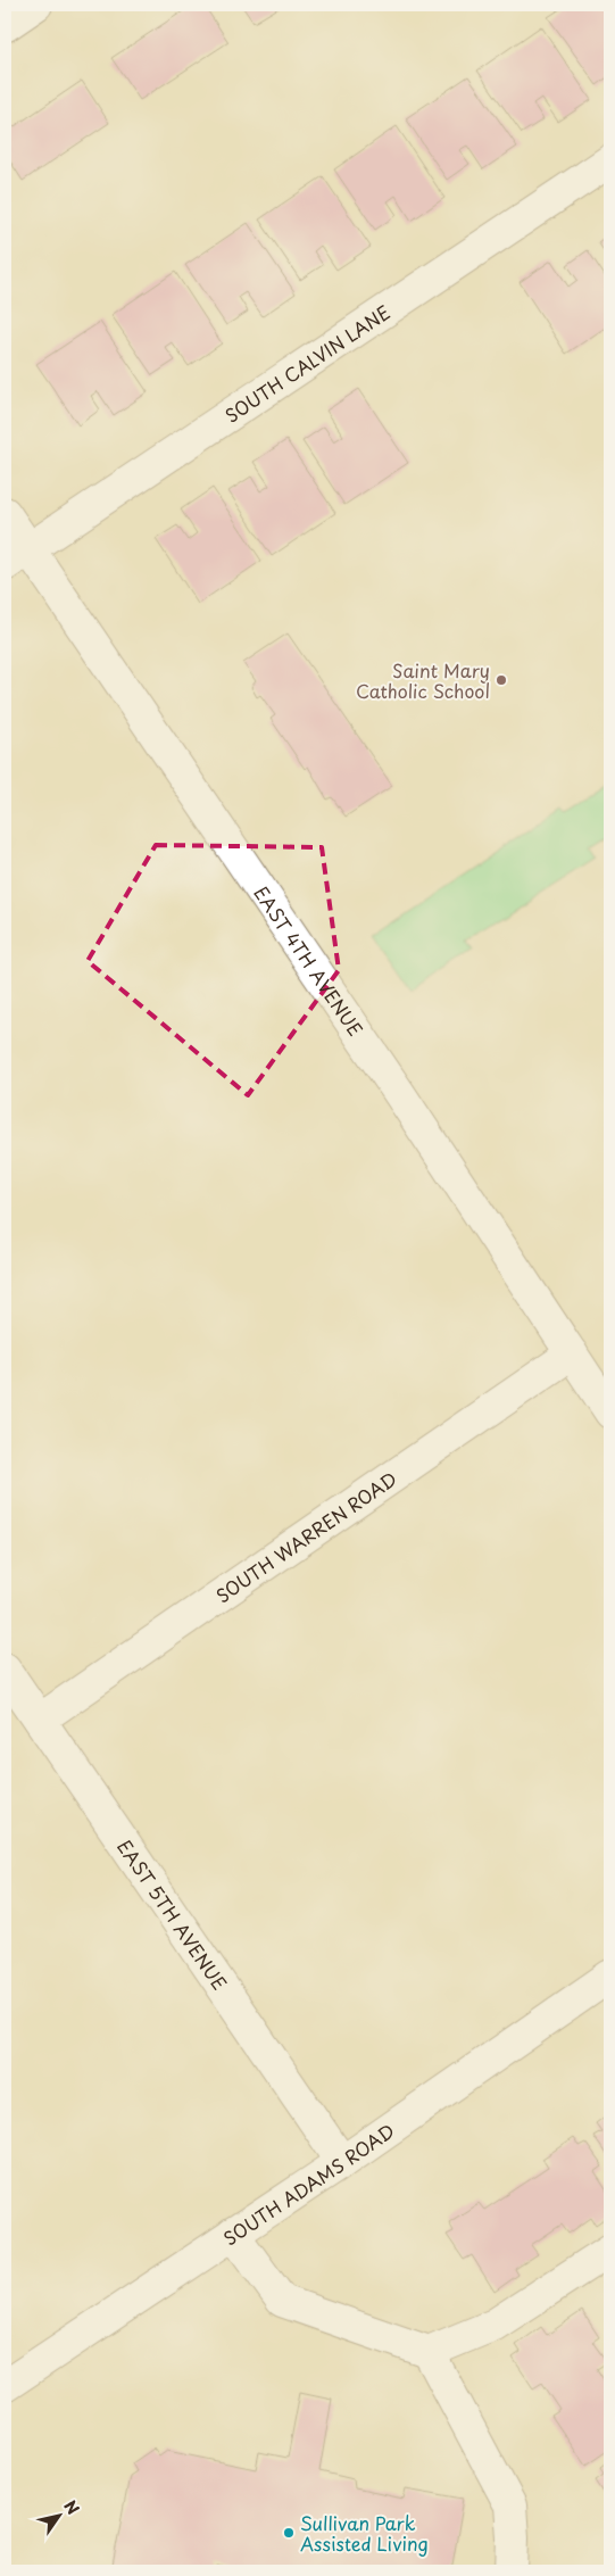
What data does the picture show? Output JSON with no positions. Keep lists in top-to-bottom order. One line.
{"streets":{"street":["SOUTH CALVIN LANE","EAST 4TH AVENUE","SOUTH WARREN ROAD","EAST 5TH AVENUE","SOUTH ADAMS ROAD"]},"crossings":[["SOUTH CALVIN LANE","EAST 4TH AVENUE"],["EAST 4TH AVENUE","SOUTH WARREN ROAD"],["SOUTH WARREN ROAD","EAST 5TH AVENUE"],["EAST 5TH AVENUE","SOUTH ADAMS ROAD"]],"places":["Saint Mary Catholic School","Sullivan Park Assisted Living"],"north":"top right"}
